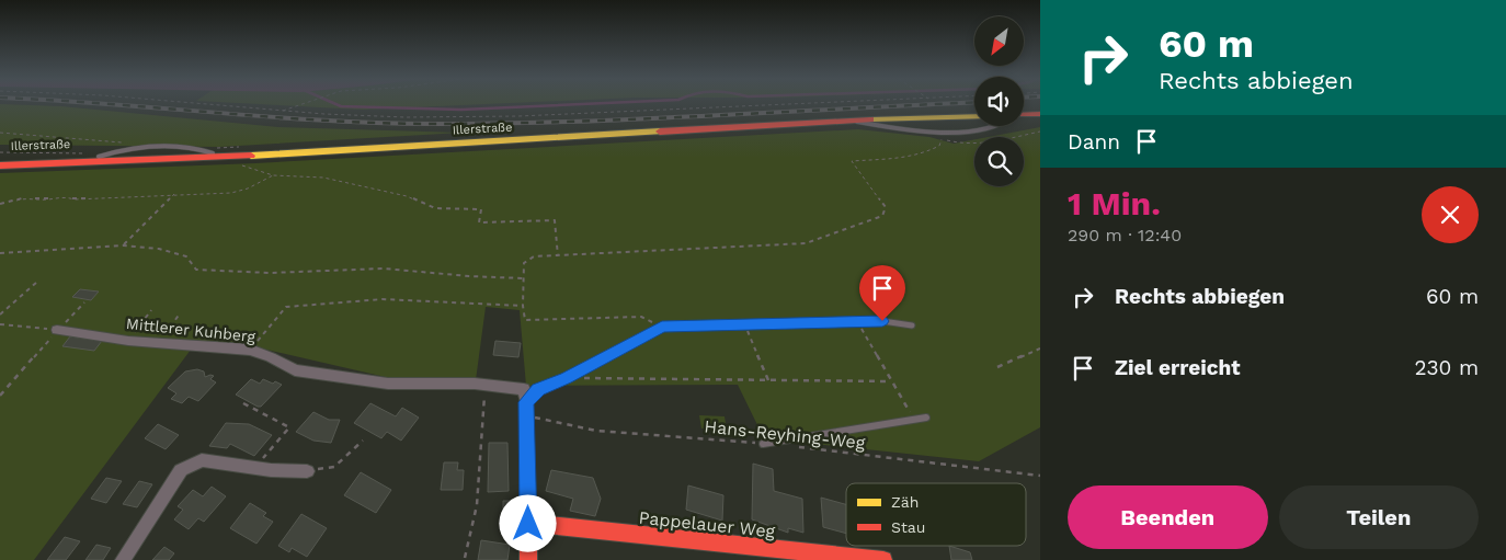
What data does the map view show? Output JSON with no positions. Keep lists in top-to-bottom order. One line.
{"streets":{"main road":["Illerstraße","Pappelauer Weg"],"street":["Mittlerer Kuhberg"],"path":["Hans-Reyhing-Weg"]},"crossings":[["Mittlerer Kuhberg","Hans-Reyhing-Weg"]],"legend":["Zäh","Stau"],"north":"bottom left","page":{"turn":["60 m","Rechts abbiegen"],"then":"Dann","heading":["1 Min.","290 m · 12:40"],"list":[{"name":"Rechts abbiegen","value":"60 m"},{"name":"Ziel erreicht","value":"230 m"}],"buttons":["Beenden","Teilen"]}}
